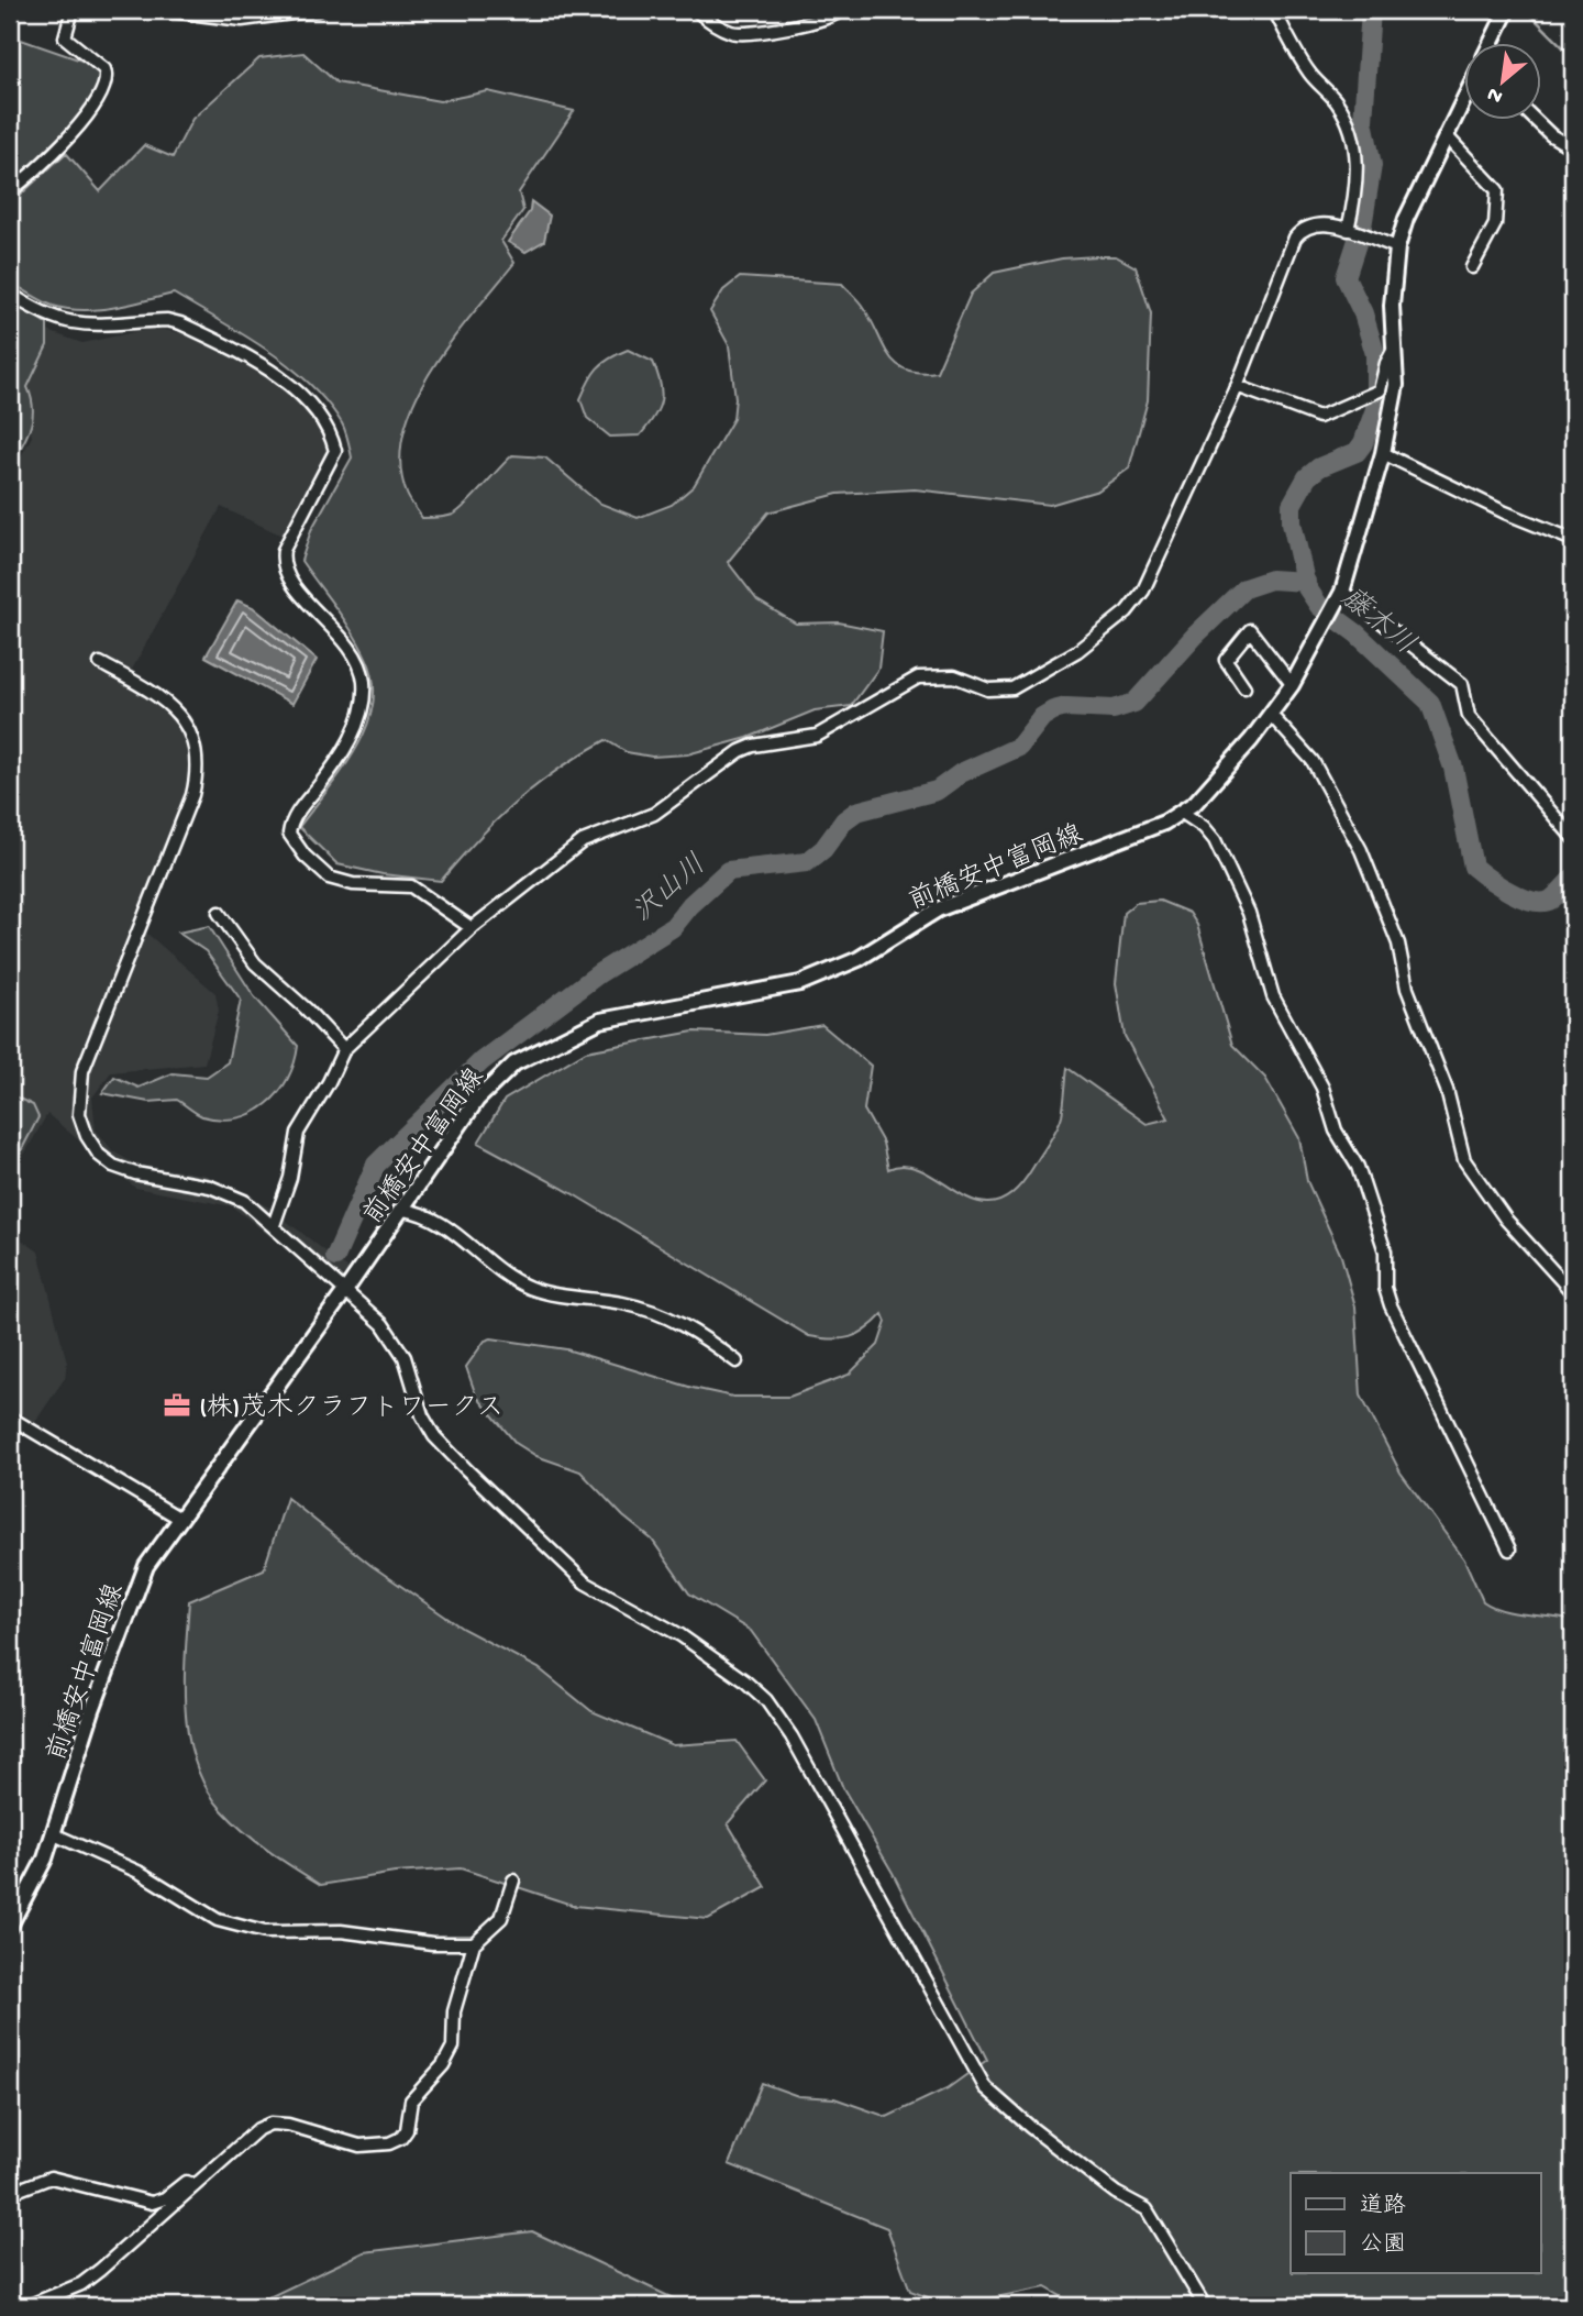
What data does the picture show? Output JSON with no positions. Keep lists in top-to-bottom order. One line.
{"streets":{"main road":["前橋安中富岡線"]},"water":["藤木川","沢山川"],"places":{"office":["(株)茂木クラフトワークス"]},"legend":["道路","公園"],"north":"bottom left"}
